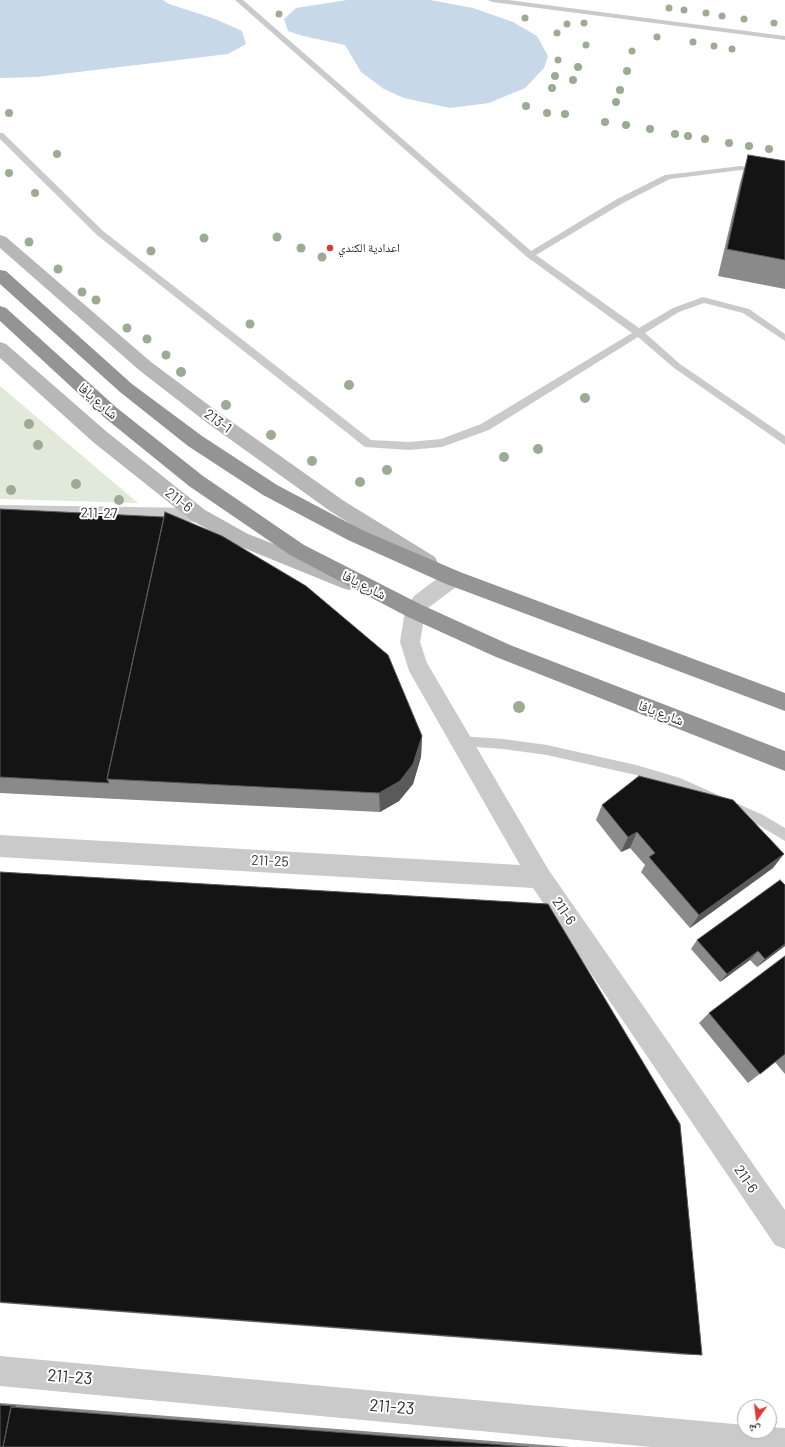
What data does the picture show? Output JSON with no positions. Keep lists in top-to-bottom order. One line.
{"streets":{"highway":["شارع يافا"],"main road":["213-1","211-6"],"street":["211-27","211-25","211-23"]},"crossings":[["شارع يافا","213-1"],["شارع يافا","211-6"],["211-6","211-27"],["211-6","211-25"]],"places":["اعدادية الكندي"],"north":"bottom"}
